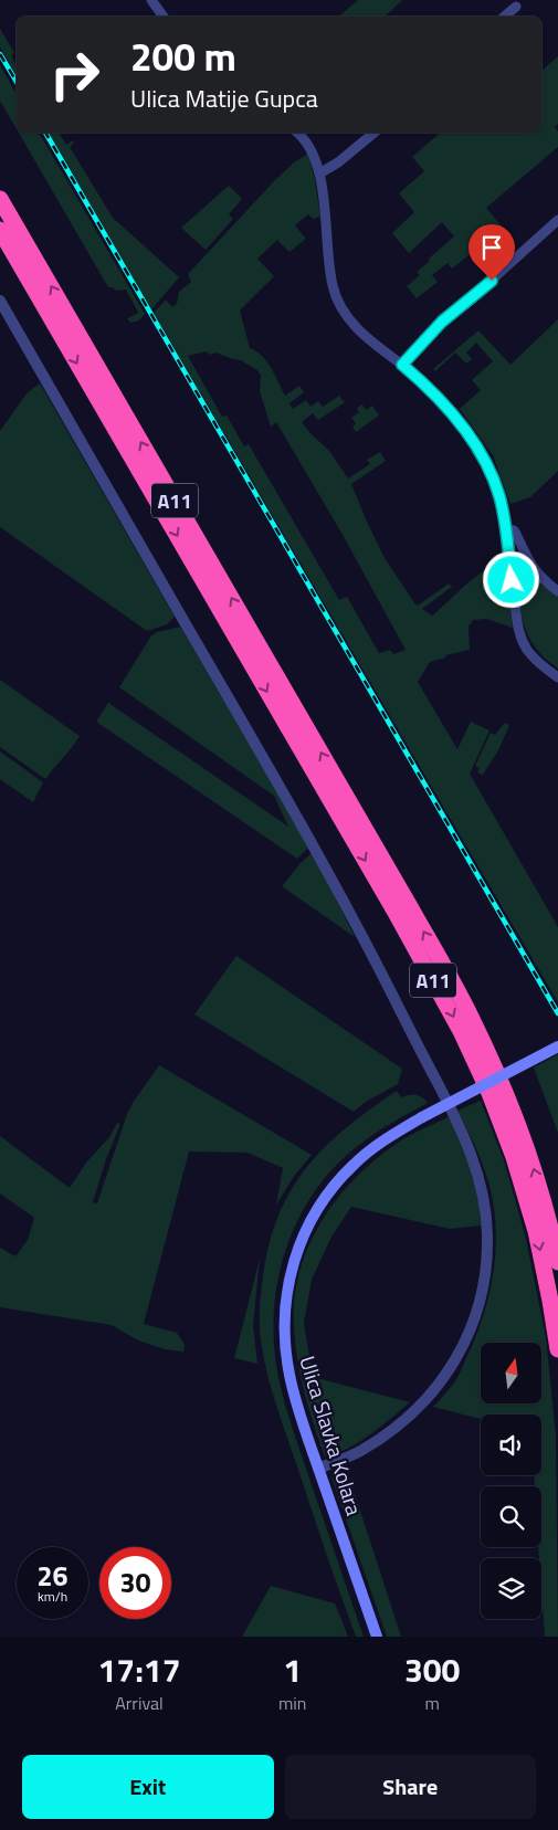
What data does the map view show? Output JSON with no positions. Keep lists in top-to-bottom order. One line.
{"streets":{"highway":["A11"],"main road":["Ulica Slavka Kolara"]},"north":"top","page":{"turn":["200 m","Ulica Matije Gupca"],"speed":"26 km/h","limit":"30","eta":["17:17","Arrival","1","min","300","m"],"buttons":["Exit","Share"]}}
